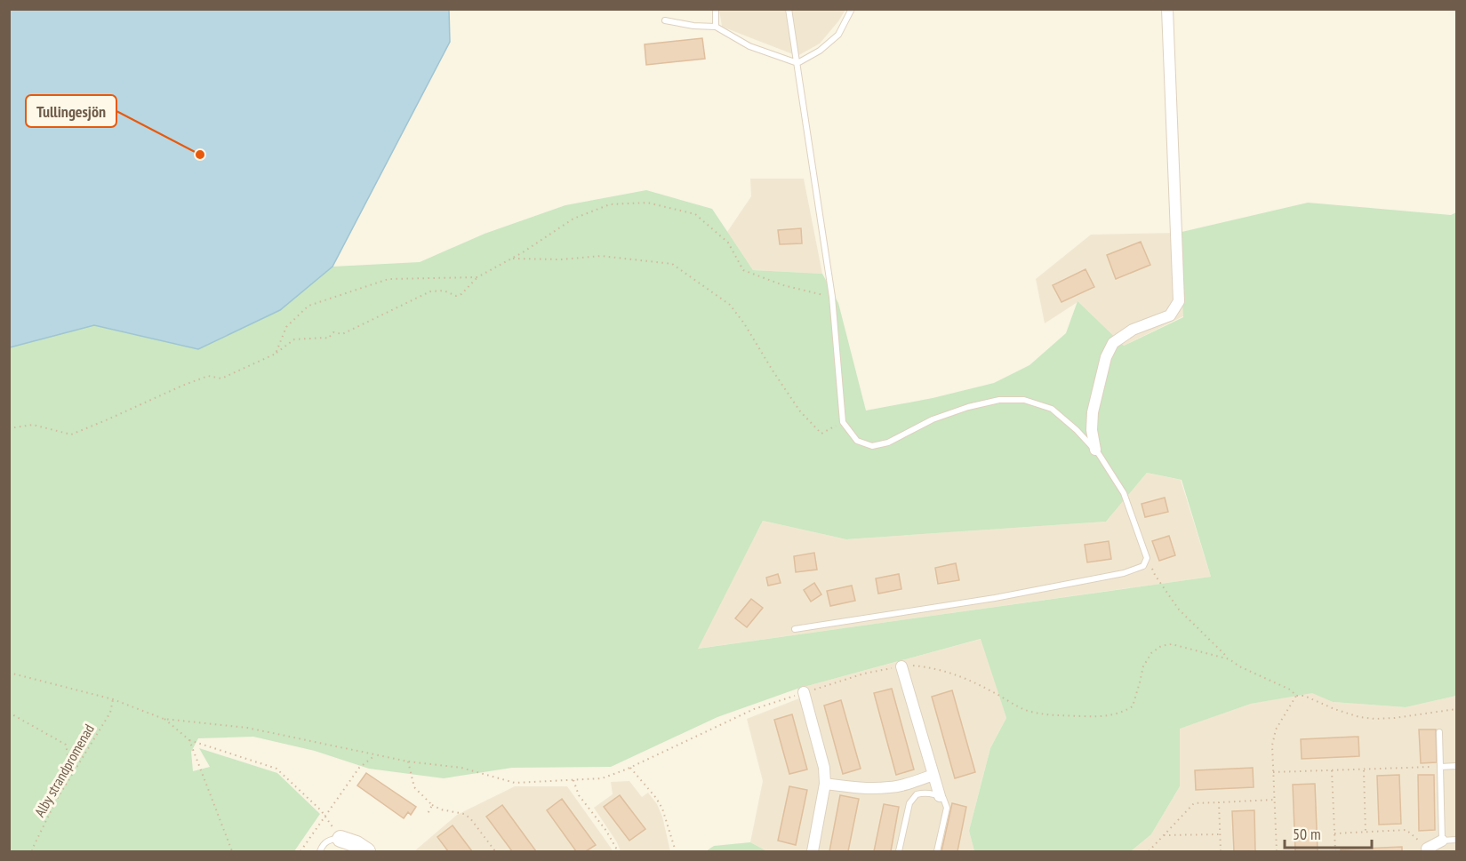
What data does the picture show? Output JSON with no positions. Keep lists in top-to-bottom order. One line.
{"streets":{"path":["Alby strandpromenad"]},"places":["Tullingesjön"],"scale_bar":"50 m"}
